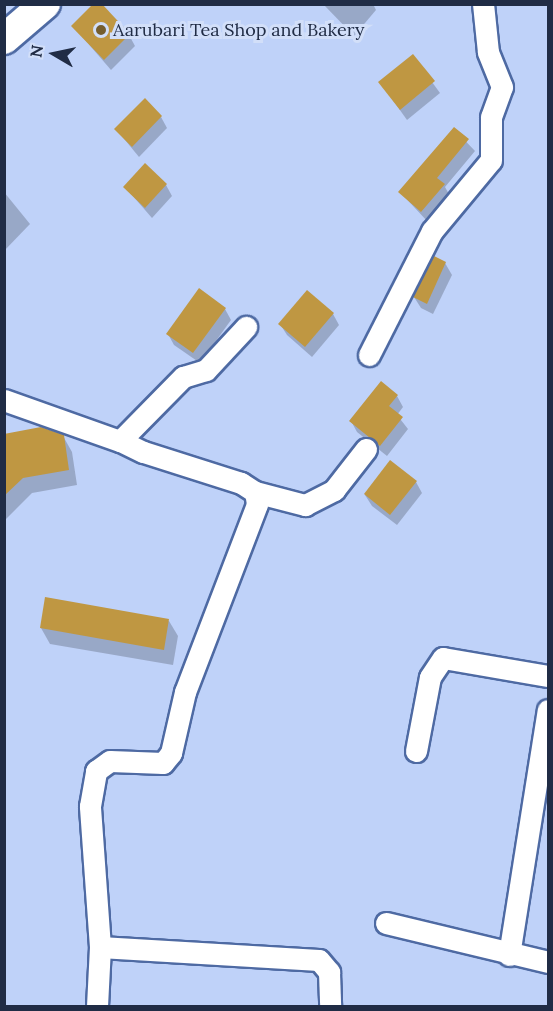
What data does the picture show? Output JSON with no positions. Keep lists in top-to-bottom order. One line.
{"places":["Aarubari Tea Shop and Bakery"],"north":"left"}
